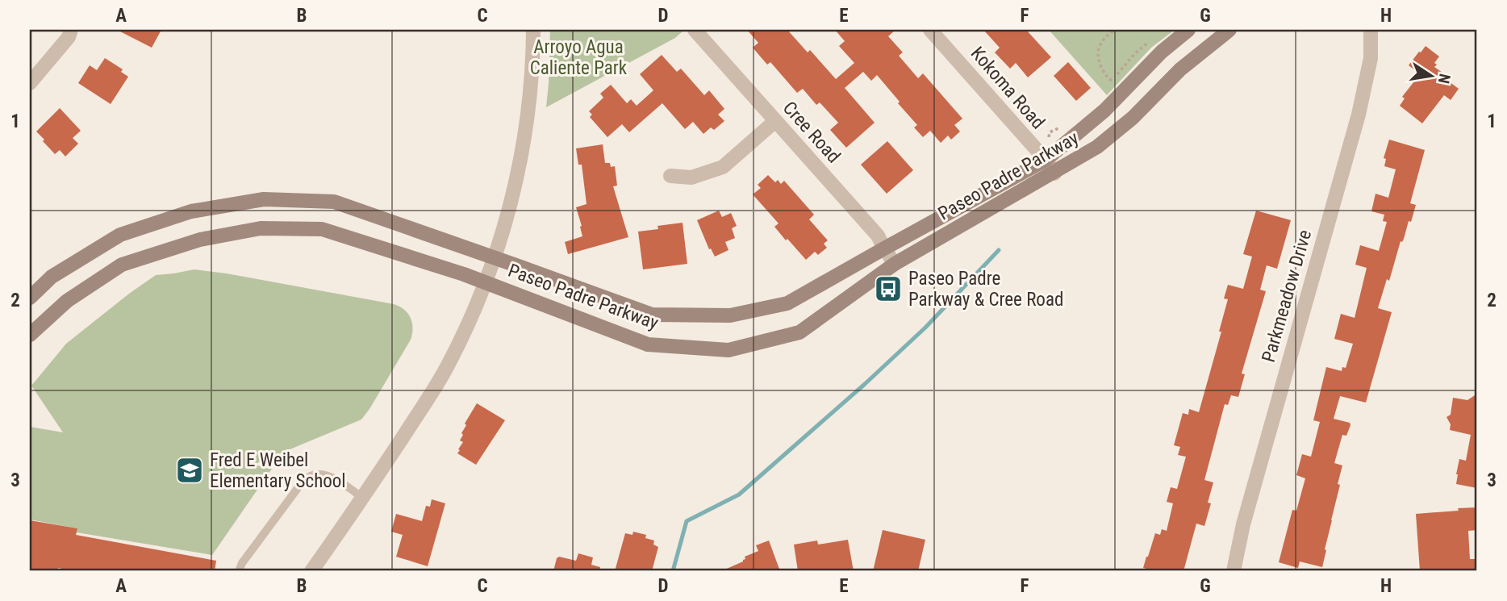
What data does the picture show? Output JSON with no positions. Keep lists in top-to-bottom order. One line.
{"streets":{"main road":["Paseo Padre Parkway"],"street":["Kokoma Road","Cree Road","Parkmeadow Drive"]},"crossings":[["Kokoma Road","Paseo Padre Parkway"],["Cree Road","Paseo Padre Parkway"]],"parks":["Arroyo Agua Caliente Park"],"places":{"bus stop":["Paseo Padre Parkway & Cree Road"],"school or university":["Fred E Weibel Elementary School"]},"north":"right","grid":{"columns":["A","B","C","D","E","F","G","H"],"rows":["1","2","3"]}}
